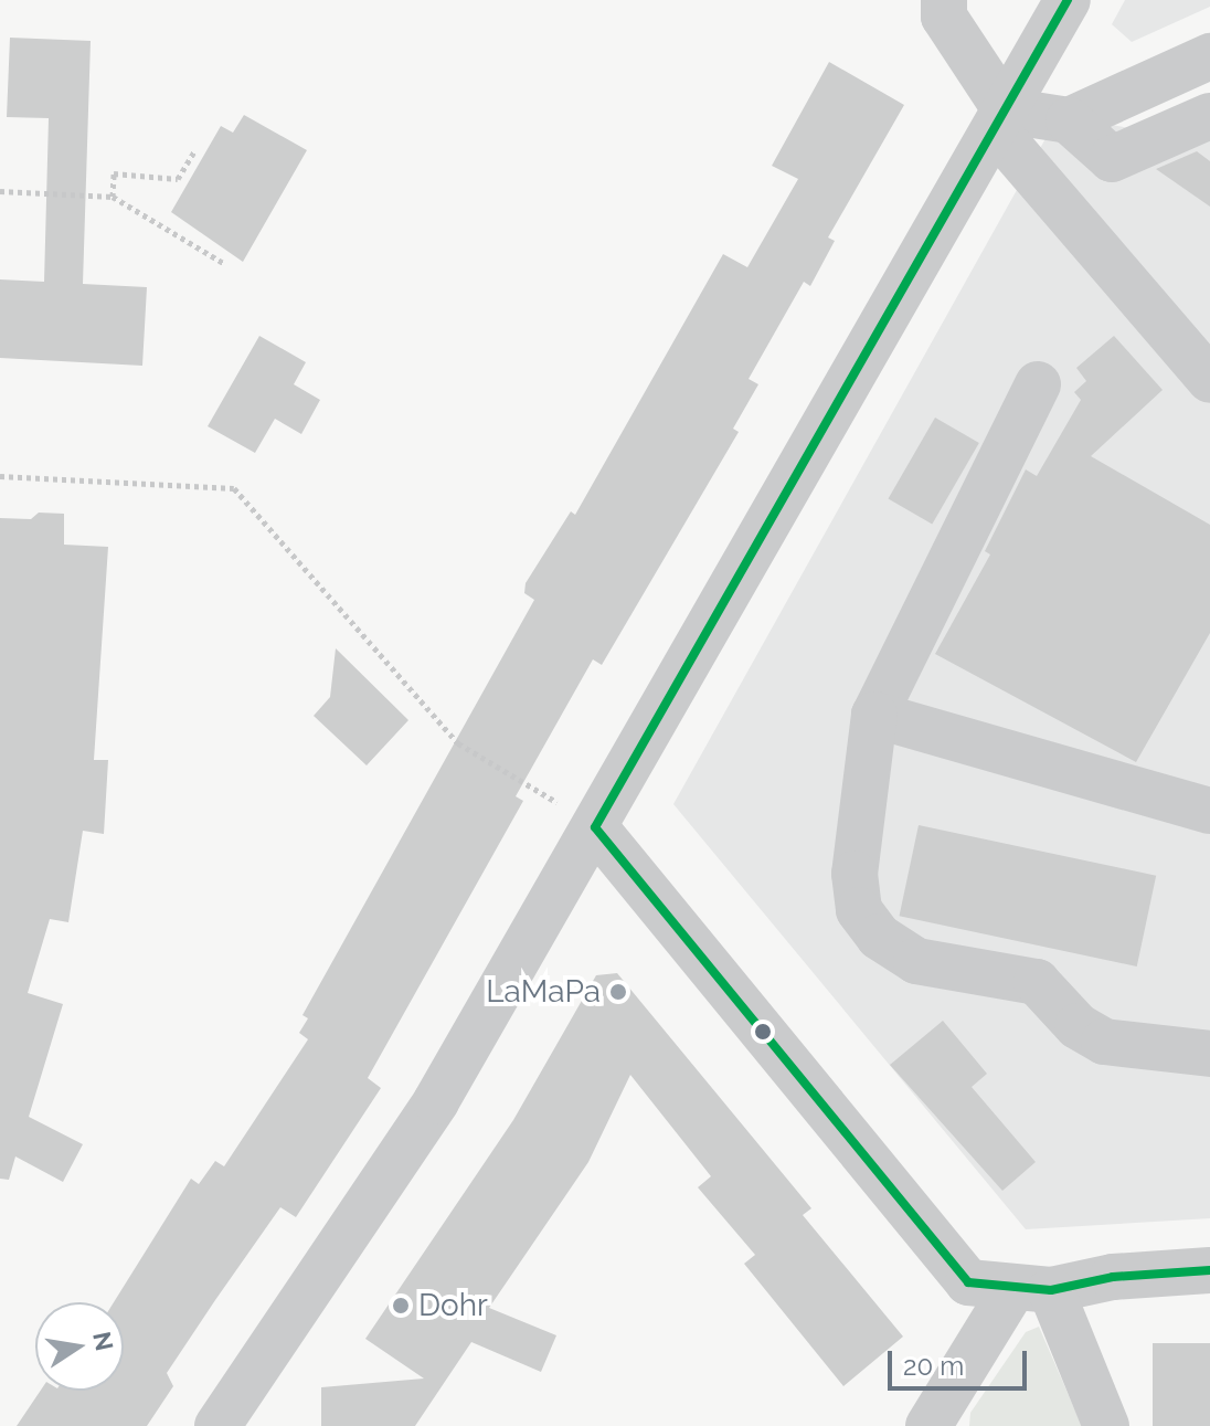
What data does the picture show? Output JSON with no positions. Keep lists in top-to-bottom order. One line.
{"places":["LaMaPa","Dohr"],"scale_bar":"20 m","north":"right"}
